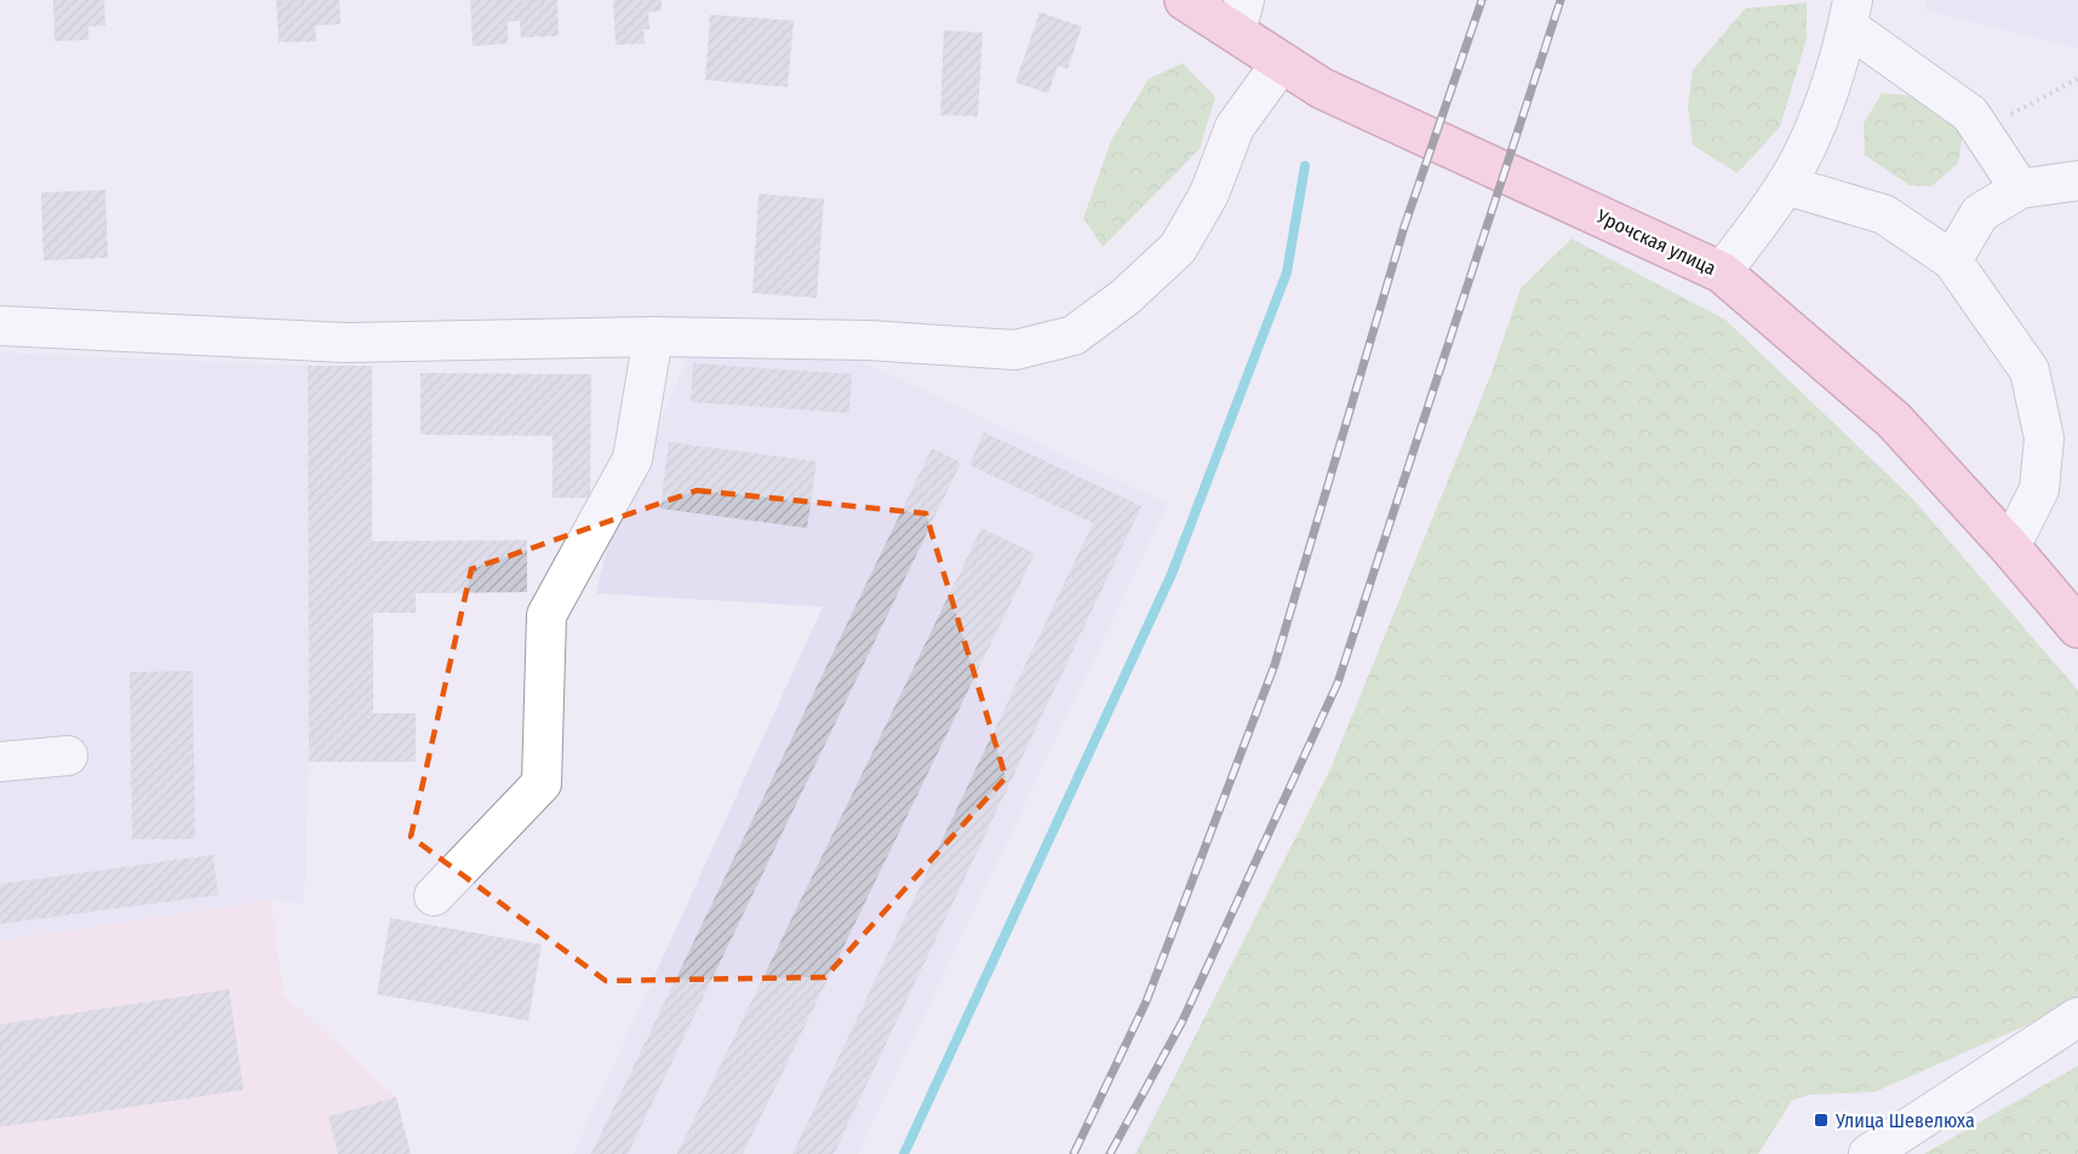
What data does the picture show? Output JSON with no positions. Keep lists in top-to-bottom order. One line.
{"streets":{"main road":["Урочская улица"]},"places":{"transit":["Улица Шевелюха"]}}
